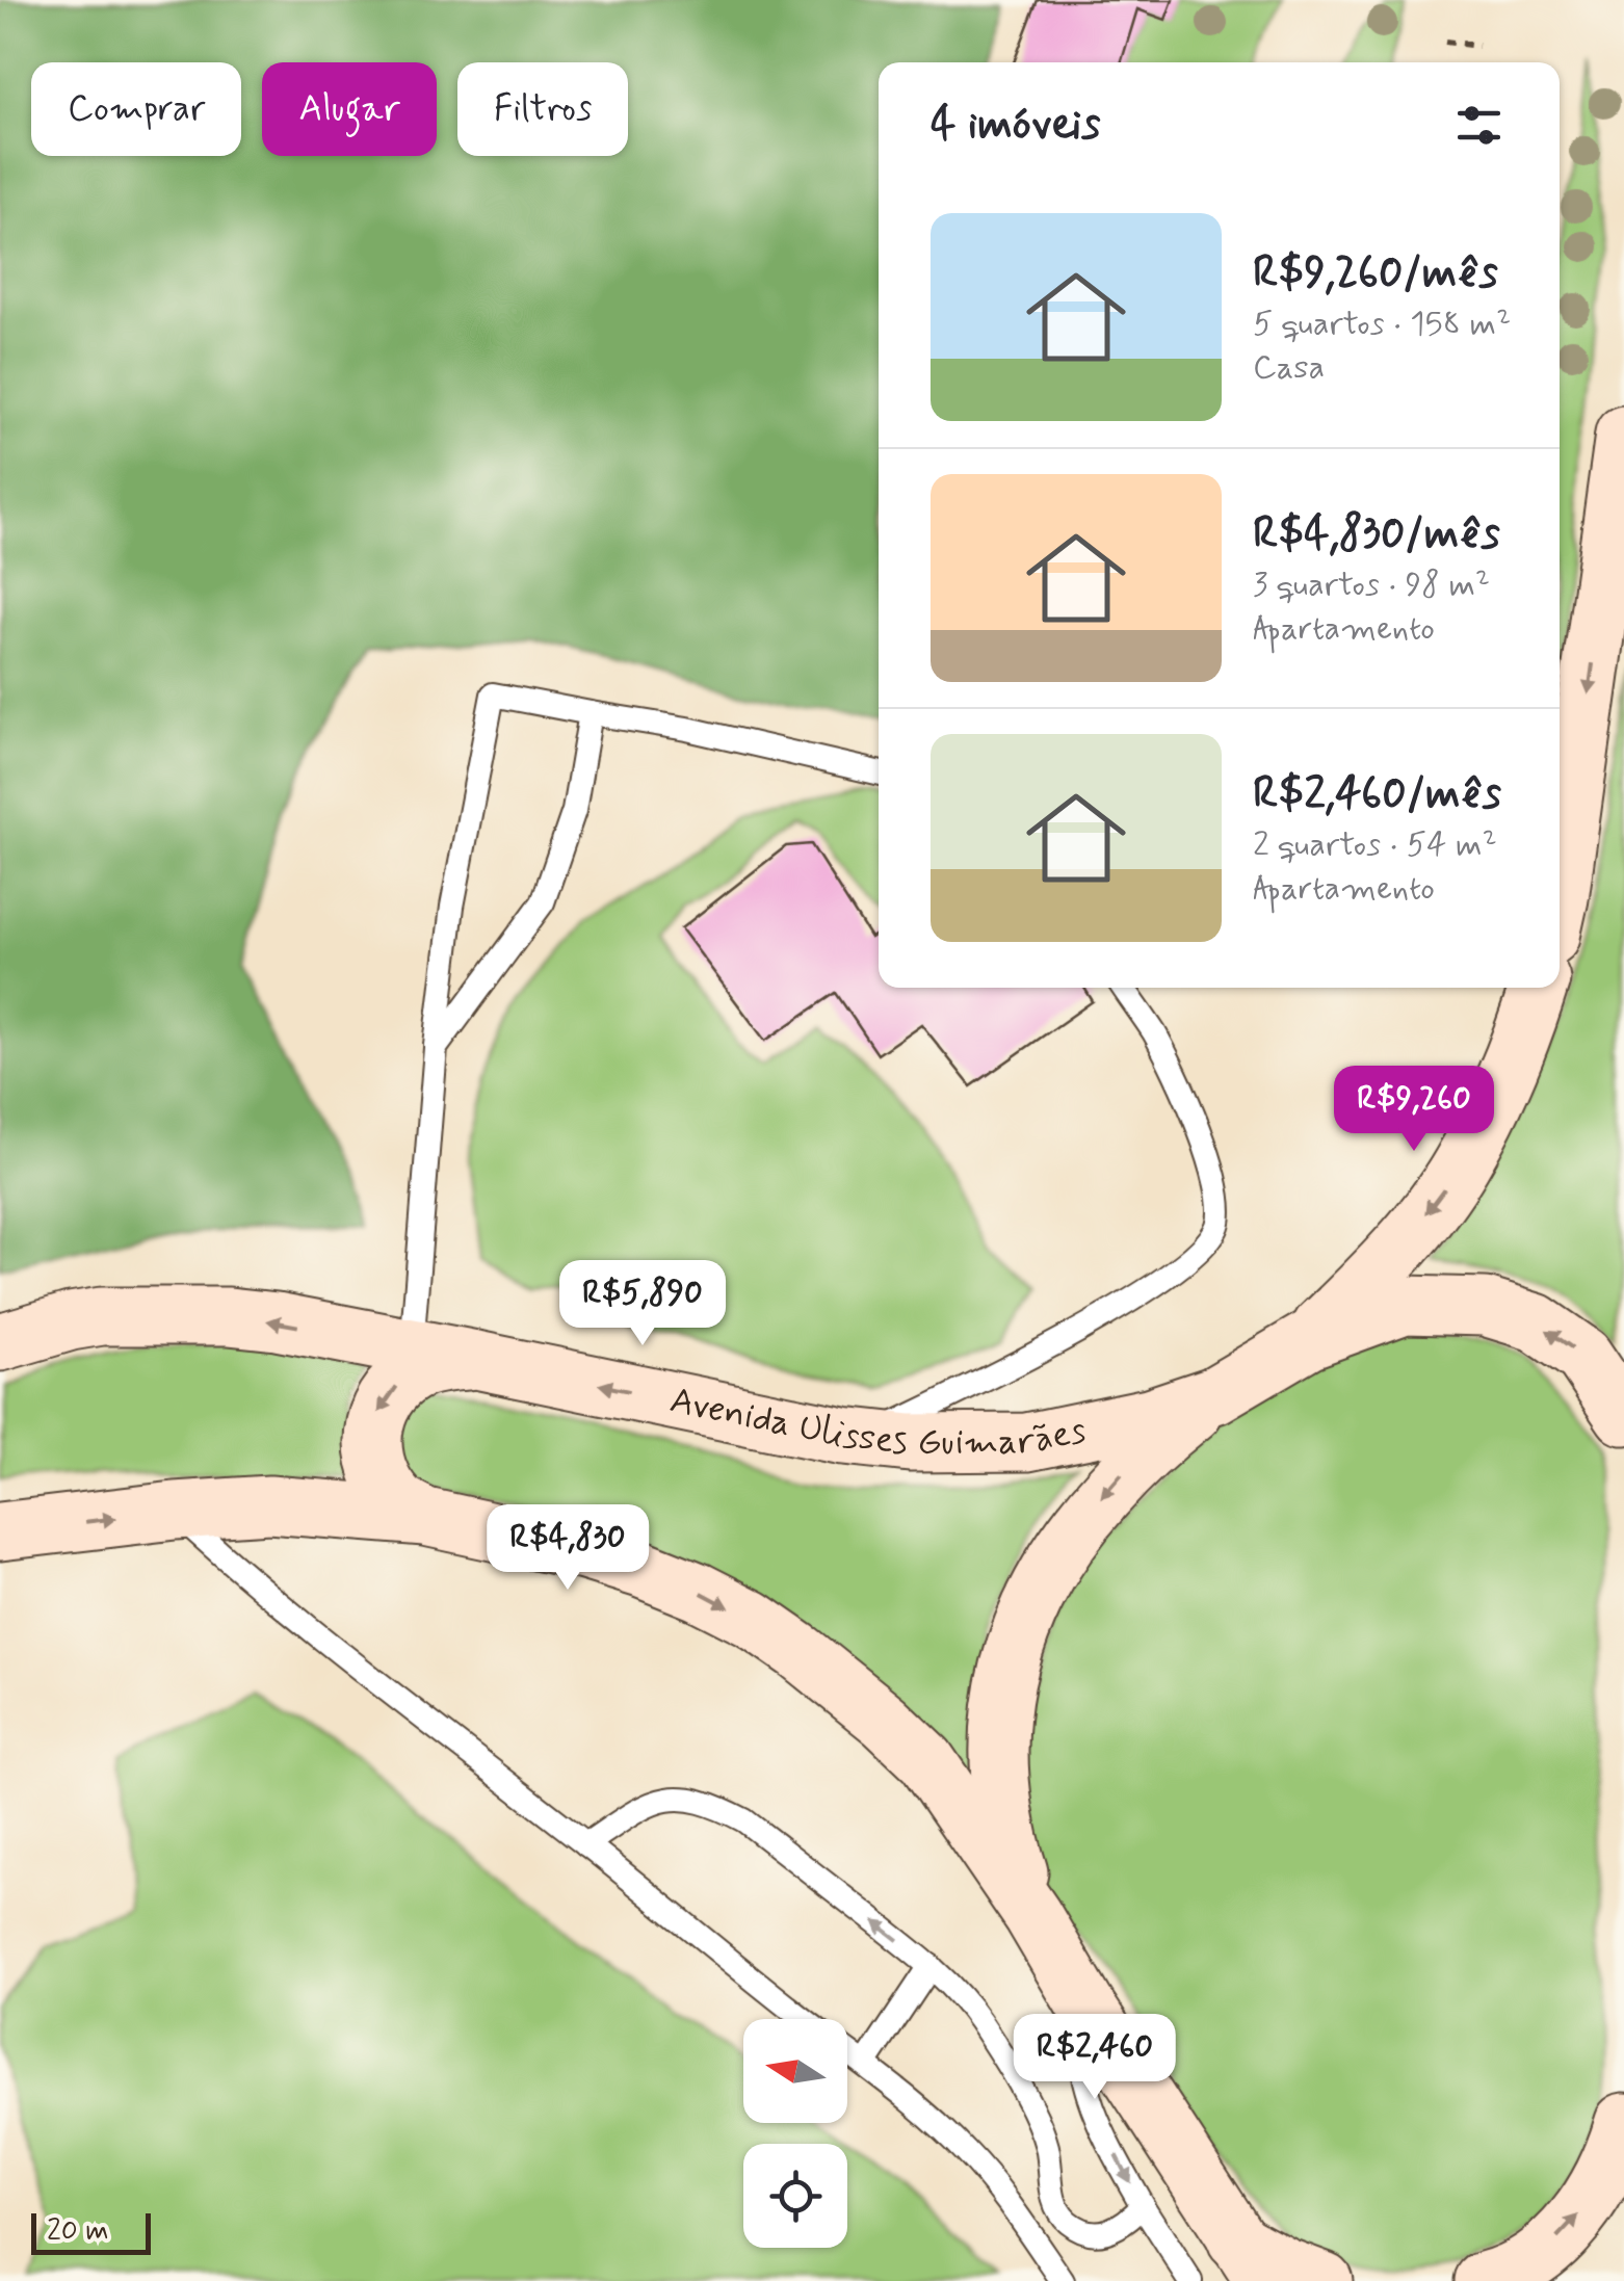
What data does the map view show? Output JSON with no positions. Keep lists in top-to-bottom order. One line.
{"streets":{"main road":["Avenida Ulisses Guimarães"]},"scale_bar":"20 m","north":"left","page":{"chip":["Comprar","Alugar","Filtros"],"heading":"4 imóveis","list":[{"name":"R$9,260/mês","note":"5 quartos · 158 m² · Casa"},{"name":"R$4,830/mês","note":"3 quartos · 98 m² · Apartamento"},{"name":"R$2,460/mês","note":"2 quartos · 54 m² · Apartamento"}],"price":["R$9,260","R$5,890","R$4,830","R$2,460"],"scale":"20 m"}}
